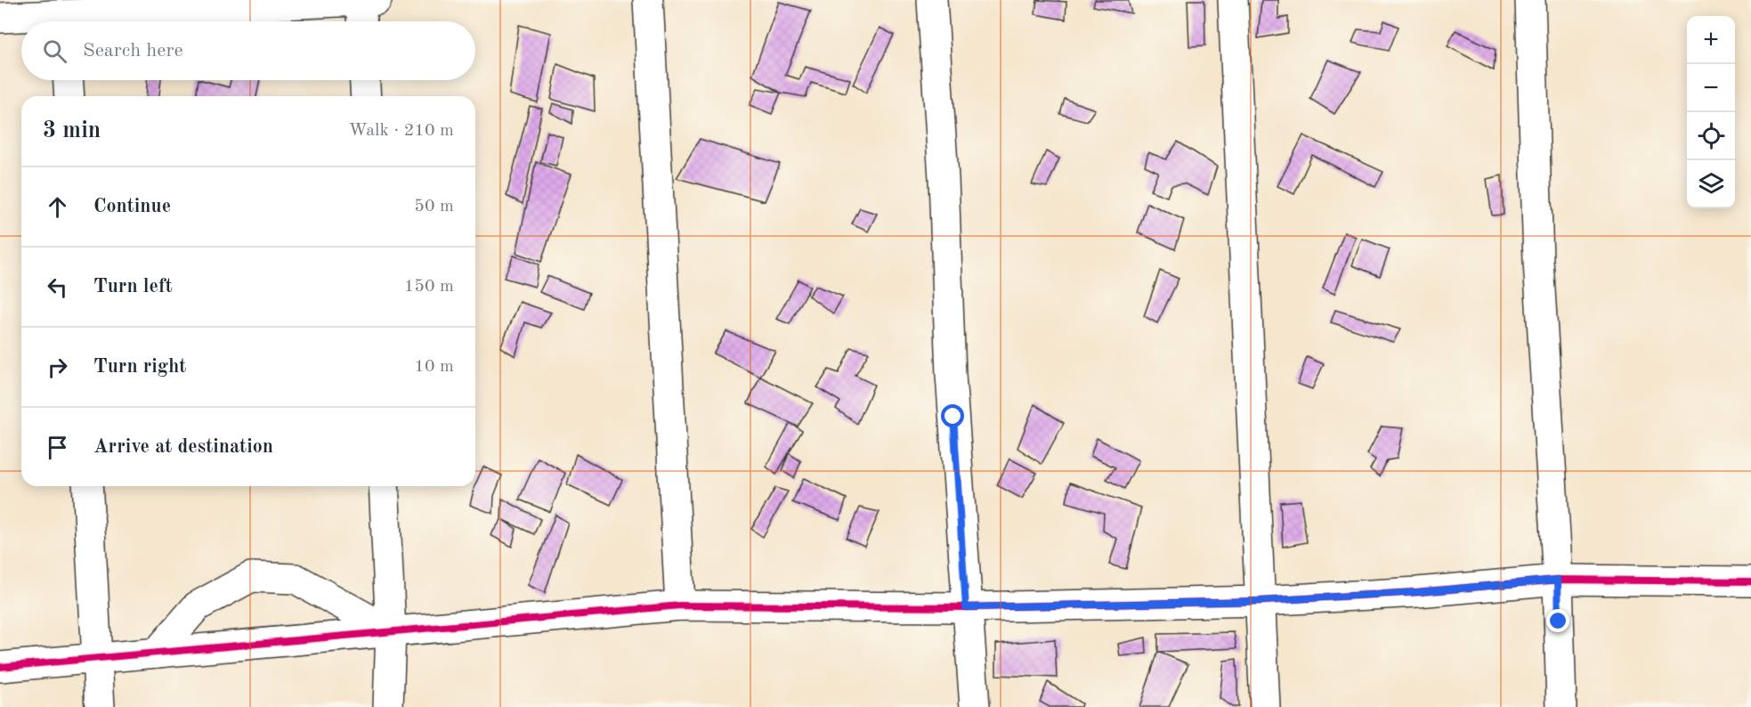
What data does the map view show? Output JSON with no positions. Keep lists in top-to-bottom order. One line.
{"page":{"map_buttons":["+","−"],"search":"Search here","heading":["3 min","Walk · 210 m"],"list":[["Continue","50 m"],["Turn left","150 m"],["Turn right","10 m"],"Arrive at destination"]}}
